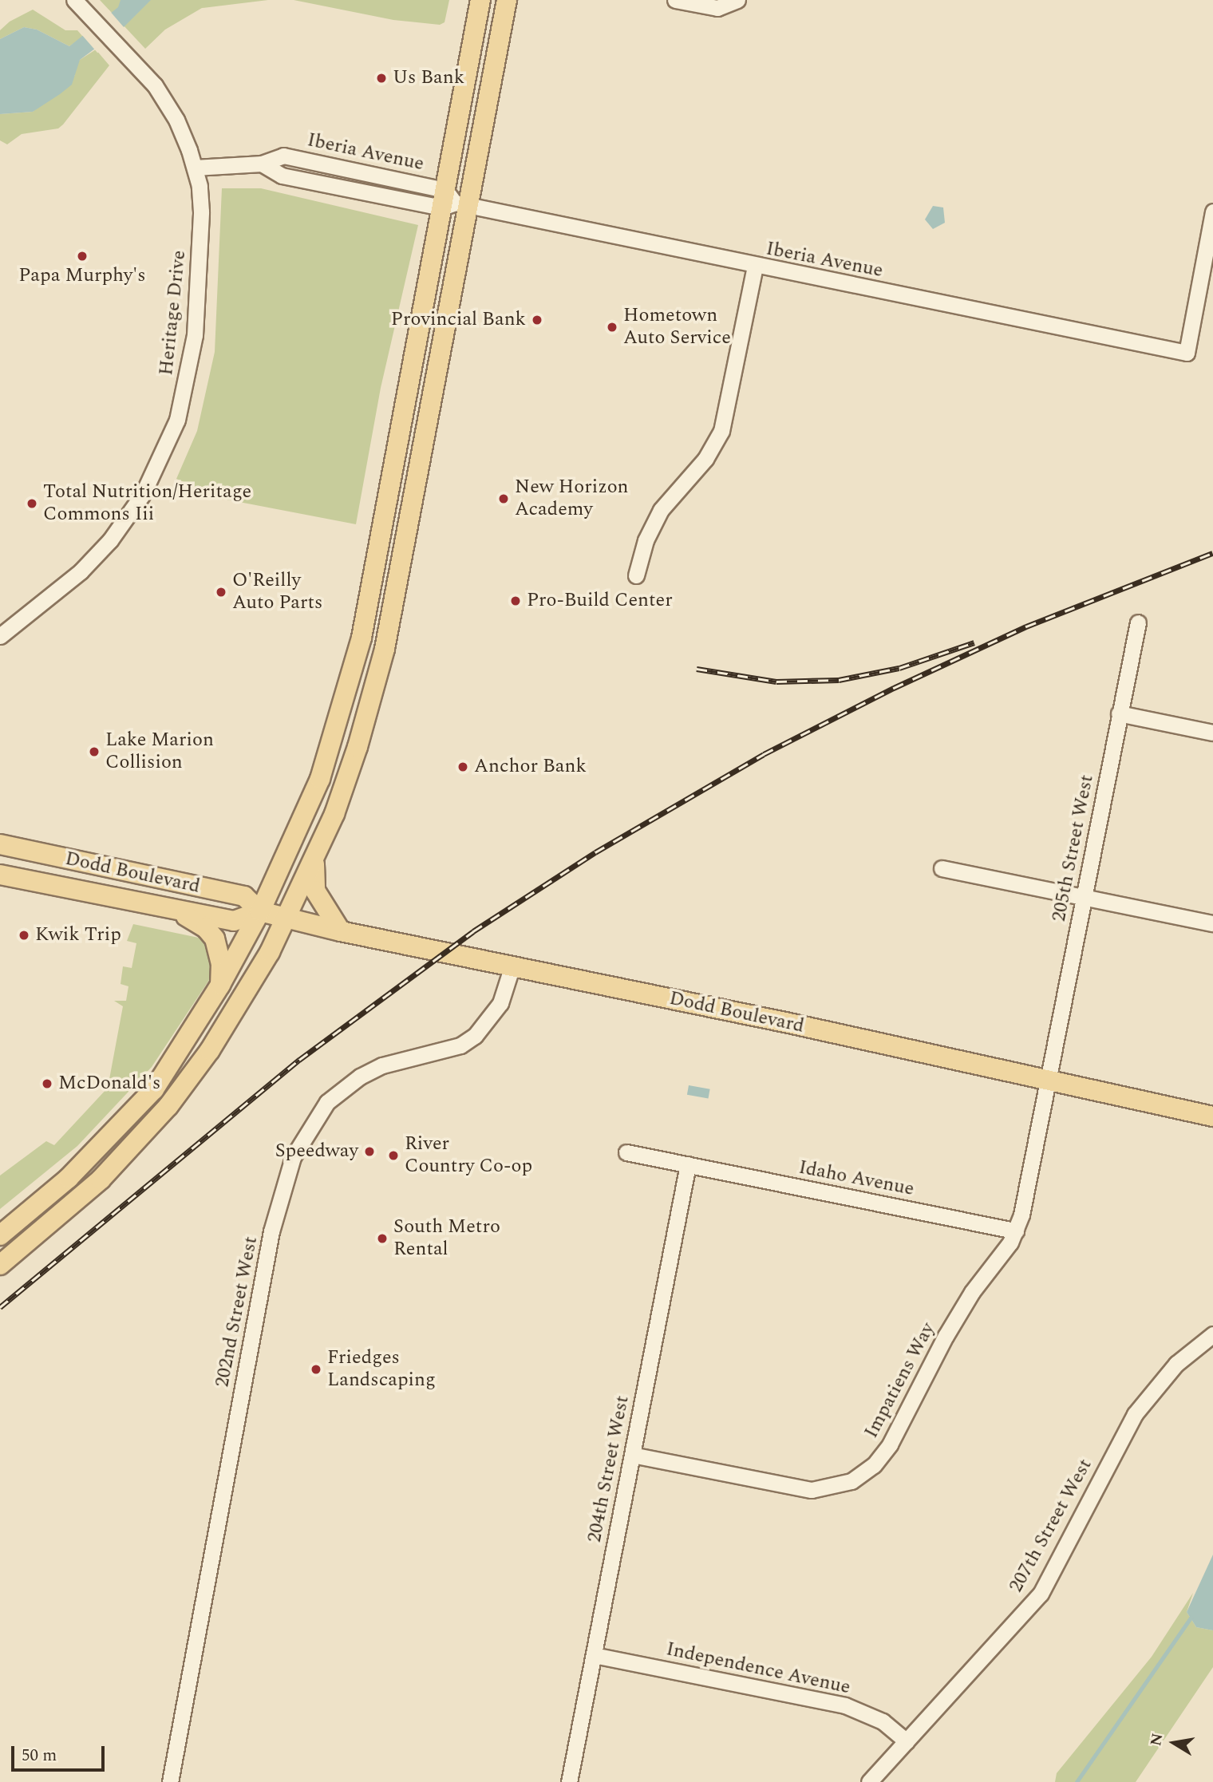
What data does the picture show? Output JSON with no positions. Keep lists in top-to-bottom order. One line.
{"streets":{"main road":["Dodd Boulevard"],"street":["Iberia Avenue","Heritage Drive","205th Street West","Idaho Avenue","202nd Street West","Impatiens Way","204th Street West","207th Street West","Independence Avenue"]},"crossings":[["Iberia Avenue","Heritage Drive"],["205th Street West","Dodd Boulevard"],["205th Street West","Impatiens Way"],["Dodd Boulevard","202nd Street West"],["Dodd Boulevard","Impatiens Way"],["Idaho Avenue","Impatiens Way"],["Idaho Avenue","204th Street West"],["Impatiens Way","204th Street West"],["204th Street West","Independence Avenue"],["207th Street West","Independence Avenue"]],"places":["Us Bank","Papa Murphy's","Provincial Bank","Hometown Auto Service","New Horizon Academy","Total Nutrition/Heritage Commons Iii","O'Reilly Auto Parts","Pro-Build Center","Lake Marion Collision","Anchor Bank","Kwik Trip","McDonald's","Speedway","River Country Co-op","South Metro Rental","Friedges Landscaping"],"scale_bar":"50 m","north":"left"}
